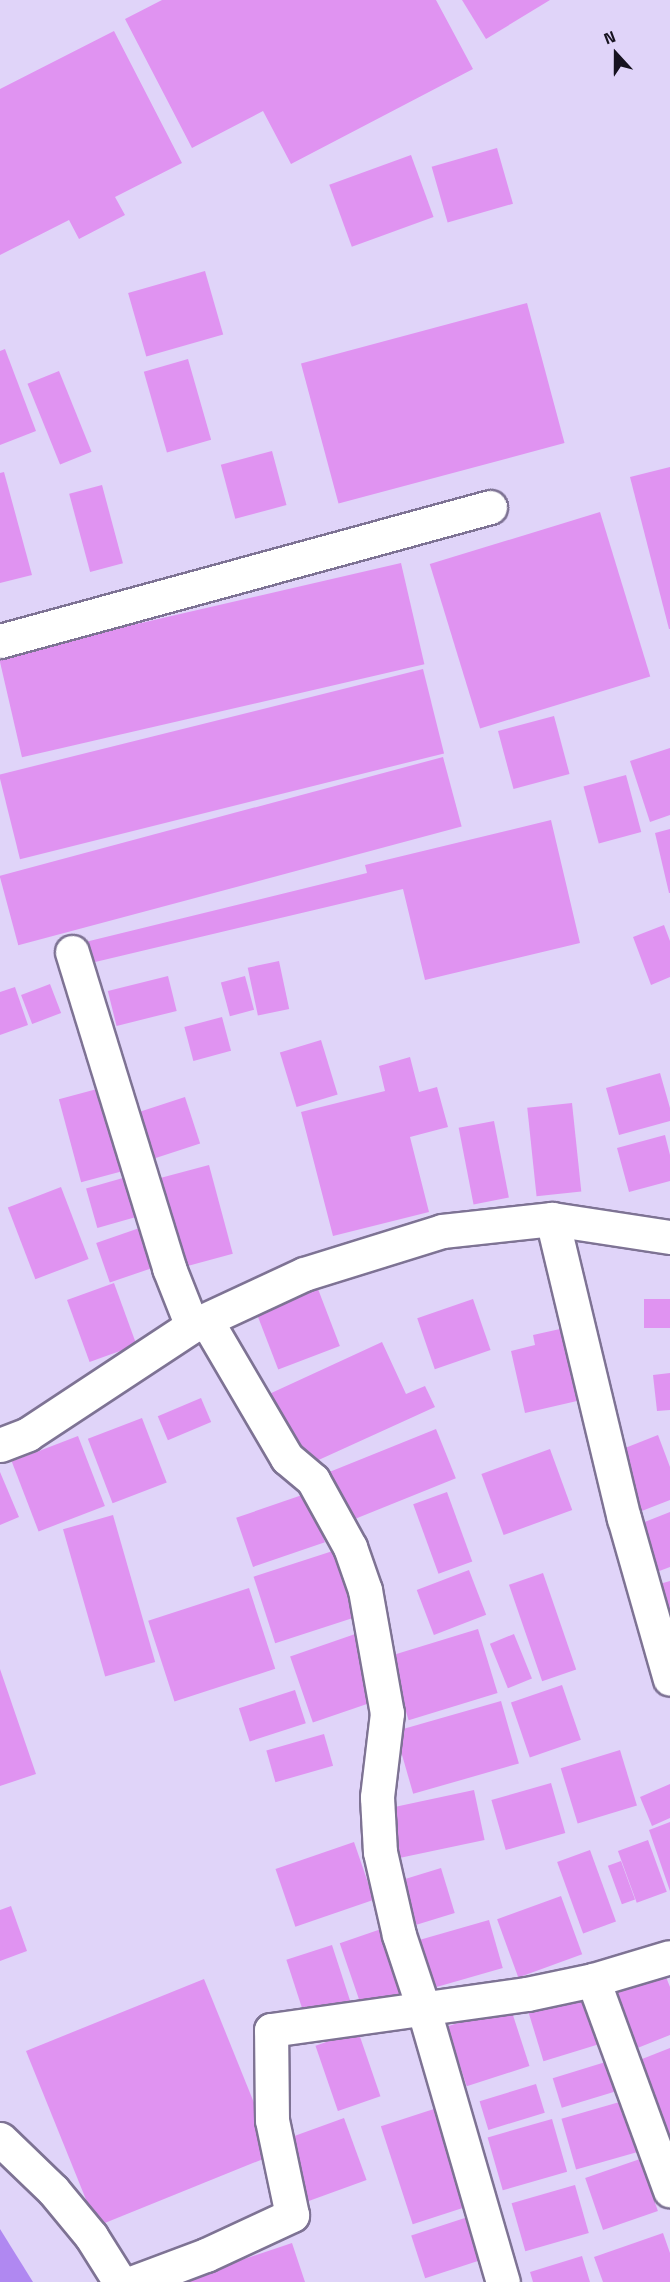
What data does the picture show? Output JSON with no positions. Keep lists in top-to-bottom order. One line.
{"north":"top"}
